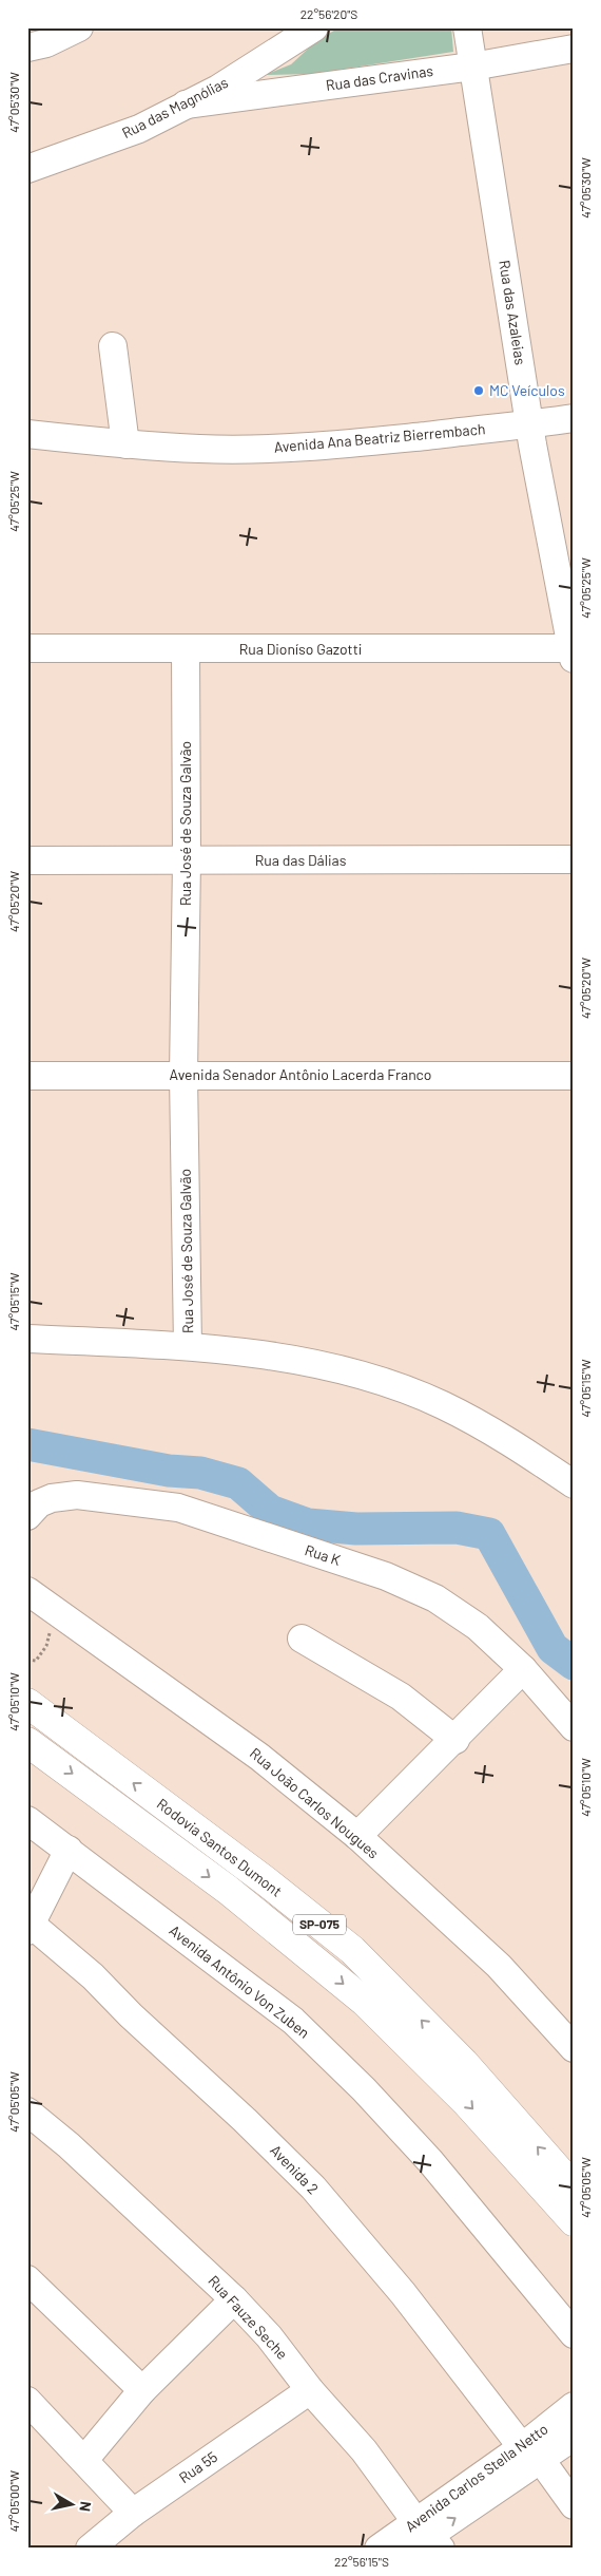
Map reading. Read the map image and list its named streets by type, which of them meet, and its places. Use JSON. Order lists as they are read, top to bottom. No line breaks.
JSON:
{"streets":{"highway":["Rodovia Santos Dumont","SP-075"],"street":["Rua das Cravinas","Rua das Magnólias","Rua das Azaleias","Avenida Ana Beatriz Bierrembach","Rua Dioníso Gazotti","Rua José de Souza Galvão","Rua das Dálias","Avenida Senador Antônio Lacerda Franco","Rua K","Rua João Carlos Nougues","Avenida Antônio Von Zuben","Avenida 2","Rua Fauze Seche","Rua 55","Avenida Carlos Stella Netto"]},"crossings":[["Rua das Cravinas","Rua das Magnólias"],["Rua das Cravinas","Rua das Azaleias"],["Rua das Azaleias","Avenida Ana Beatriz Bierrembach"],["Rua das Azaleias","Rua Dioníso Gazotti"],["Rua Dioníso Gazotti","Rua José de Souza Galvão"],["Rua José de Souza Galvão","Rua das Dálias"],["Rua José de Souza Galvão","Avenida Senador Antônio Lacerda Franco"],["Avenida 2","Avenida Carlos Stella Netto"],["Rua Fauze Seche","Rua 55"],["Rua Fauze Seche","Avenida Carlos Stella Netto"]],"places":["MC Veículos"],"north":"right","coordinates":["22°56'20\"S","47°05'30\"W","47°05'25\"W","47°05'20\"W","47°05'15\"W","47°05'10\"W","47°05'05\"W","47°05'00\"W","22°56'15\"S"]}
